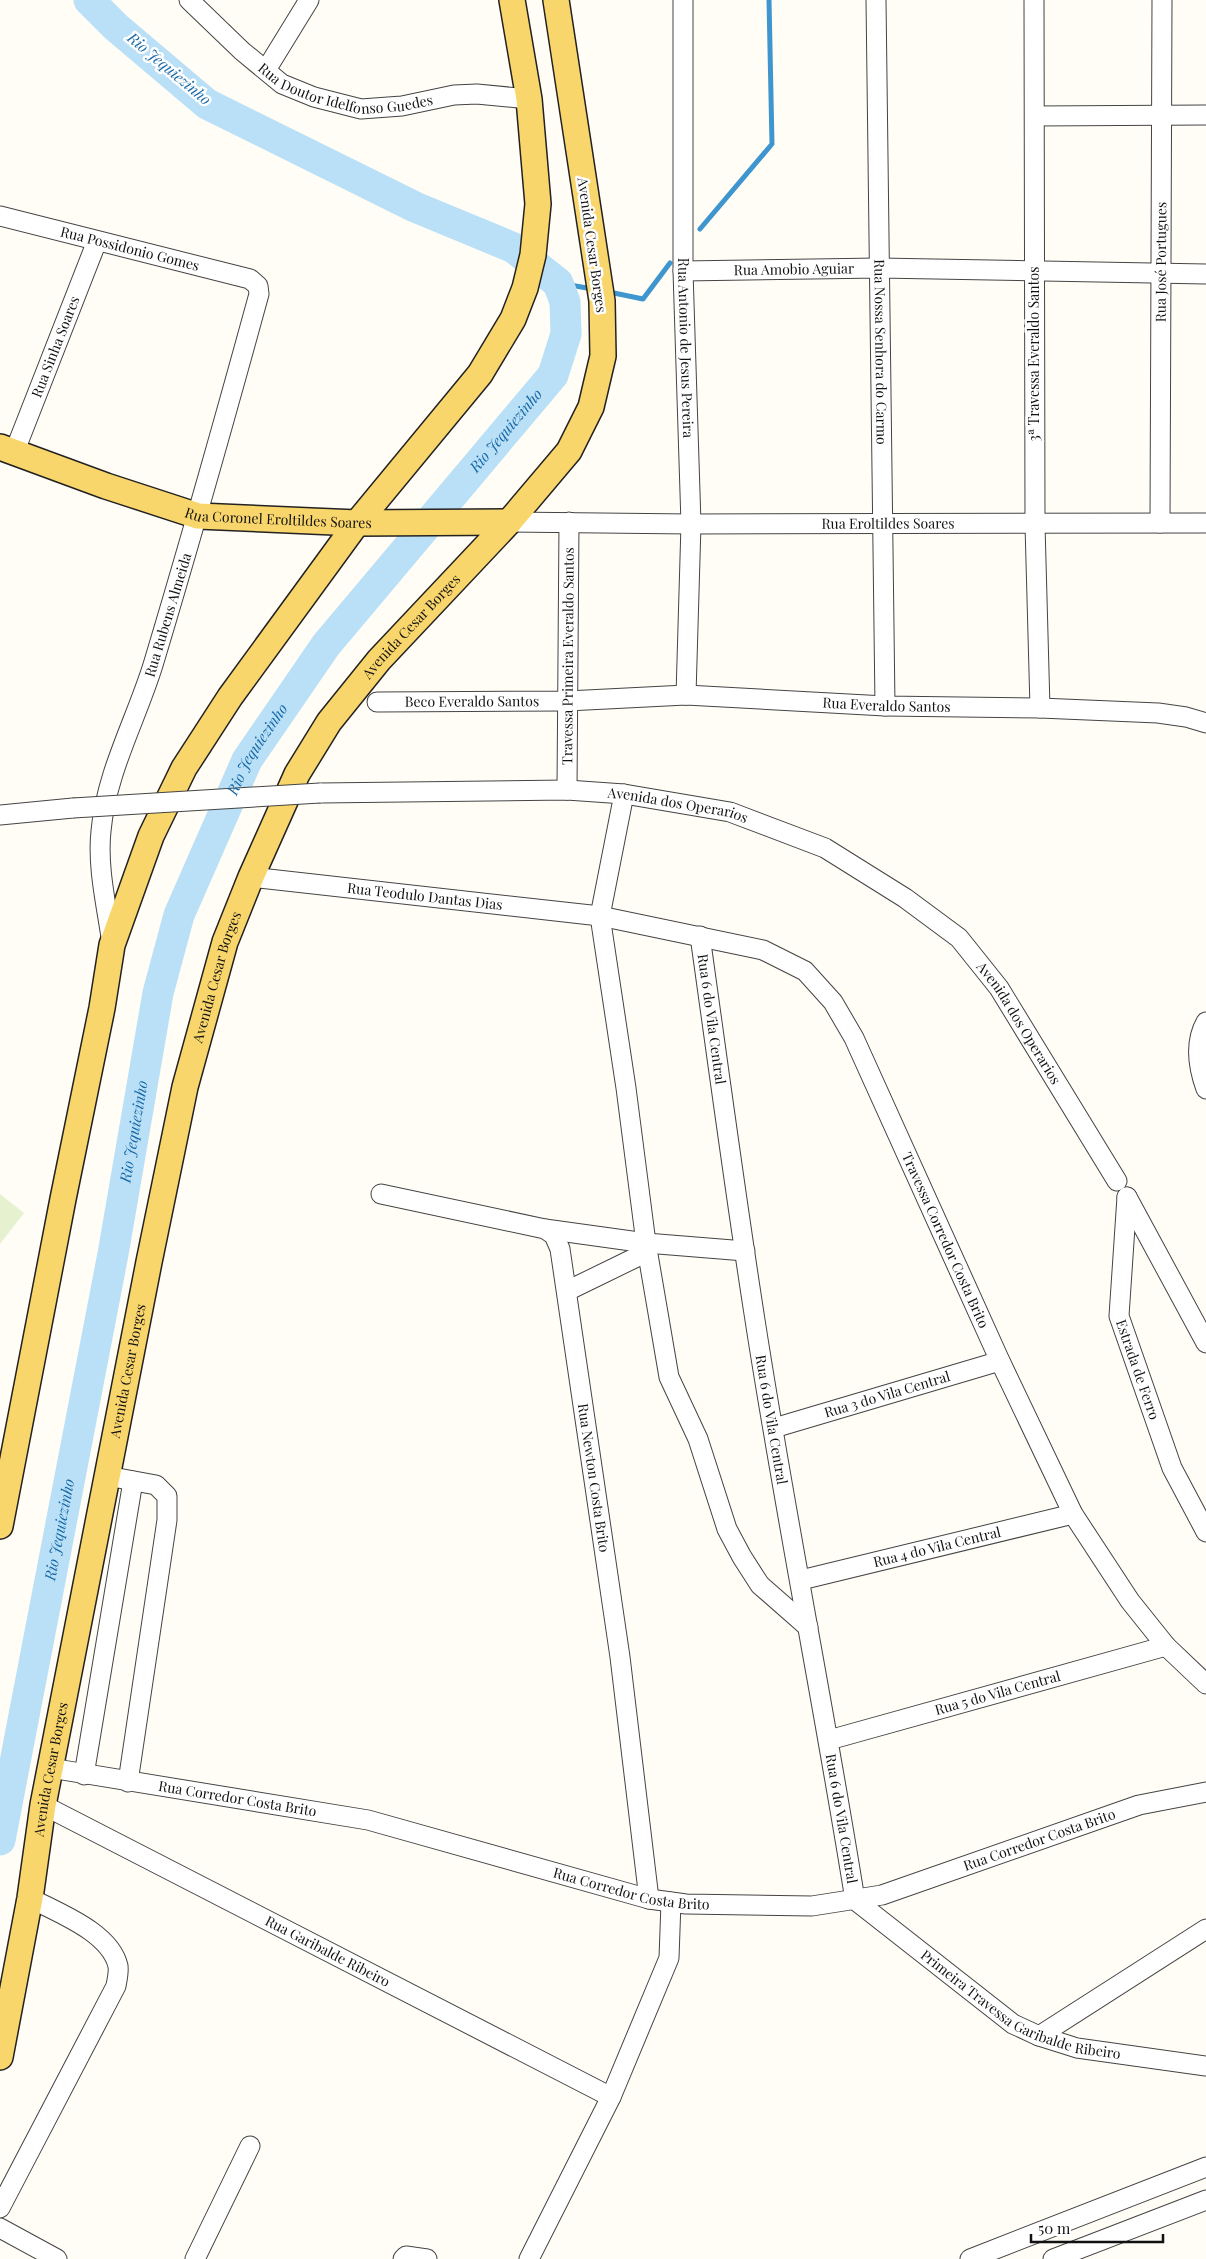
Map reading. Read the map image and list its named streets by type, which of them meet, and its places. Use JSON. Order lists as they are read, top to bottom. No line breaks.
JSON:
{"streets":{"main road":["Avenida Cesar Borges","Rua Coronel Eroltildes Soares"],"street":["Rua Doutor Idelfonso Guedes","Rua Possidonio Gomes","Rua José Portugues","Rua Amobio Aguiar","Rua Sinha Soares","Rua Antonio de Jesus Pereira","Rua Nossa Senhora do Carmo","3ª Travessa Everaldo Santos","Rua Eroltildes Soares","Rua Rubens Almeida","Travessa Primeira Everaldo Santos","Beco Everaldo Santos","Rua Everaldo Santos","Avenida dos Operarios","Rua Teodulo Dantas Dias","Rua 6 do Vila Central","Travessa Corredor Costa Brito","Estrada de Ferro","Rua 3 do Vila Central","Rua Newton Costa Brito","Rua 4 do Vila Central","Rua 5 do Vila Central","Rua Corredor Costa Brito","Rua Garibalde Ribeiro","Primeira Travessa Garibalde Ribeiro"]},"crossings":[["Avenida Cesar Borges","Rua Coronel Eroltildes Soares"],["Avenida Cesar Borges","Rua Teodulo Dantas Dias"],["Avenida Cesar Borges","Rua Corredor Costa Brito"],["Avenida Cesar Borges","Rua Garibalde Ribeiro"],["Rua Possidonio Gomes","Rua Sinha Soares"],["Rua Possidonio Gomes","Rua Rubens Almeida"],["Rua José Portugues","Rua Amobio Aguiar"],["Rua José Portugues","Rua Eroltildes Soares"],["Rua Amobio Aguiar","Rua Antonio de Jesus Pereira"],["Rua Amobio Aguiar","Rua Nossa Senhora do Carmo"],["Rua Amobio Aguiar","3ª Travessa Everaldo Santos"],["Rua Sinha Soares","Rua Coronel Eroltildes Soares"],["Rua Antonio de Jesus Pereira","Rua Eroltildes Soares"],["Rua Antonio de Jesus Pereira","Rua Everaldo Santos"],["Rua Nossa Senhora do Carmo","Rua Eroltildes Soares"],["Rua Nossa Senhora do Carmo","Rua Everaldo Santos"],["3ª Travessa Everaldo Santos","Rua Eroltildes Soares"],["3ª Travessa Everaldo Santos","Rua Everaldo Santos"],["Rua Coronel Eroltildes Soares","Rua Eroltildes Soares"],["Rua Coronel Eroltildes Soares","Rua Rubens Almeida"],["Rua Coronel Eroltildes Soares","Travessa Primeira Everaldo Santos"],["Rua Eroltildes Soares","Travessa Primeira Everaldo Santos"],["Travessa Primeira Everaldo Santos","Beco Everaldo Santos"],["Travessa Primeira Everaldo Santos","Rua Everaldo Santos"],["Travessa Primeira Everaldo Santos","Avenida dos Operarios"],["Beco Everaldo Santos","Rua Everaldo Santos"],["Rua Teodulo Dantas Dias","Travessa Corredor Costa Brito"],["Rua 6 do Vila Central","Travessa Corredor Costa Brito"],["Rua 6 do Vila Central","Rua 3 do Vila Central"],["Rua 6 do Vila Central","Rua 4 do Vila Central"],["Rua 6 do Vila Central","Rua 5 do Vila Central"],["Rua 6 do Vila Central","Rua Corredor Costa Brito"],["Rua 6 do Vila Central","Primeira Travessa Garibalde Ribeiro"],["Travessa Corredor Costa Brito","Rua 3 do Vila Central"],["Travessa Corredor Costa Brito","Rua 4 do Vila Central"],["Travessa Corredor Costa Brito","Rua 5 do Vila Central"],["Rua Newton Costa Brito","Rua Corredor Costa Brito"],["Rua Corredor Costa Brito","Primeira Travessa Garibalde Ribeiro"]],"water":["Rio Jequiezinho"],"scale_bar":"50 m"}
